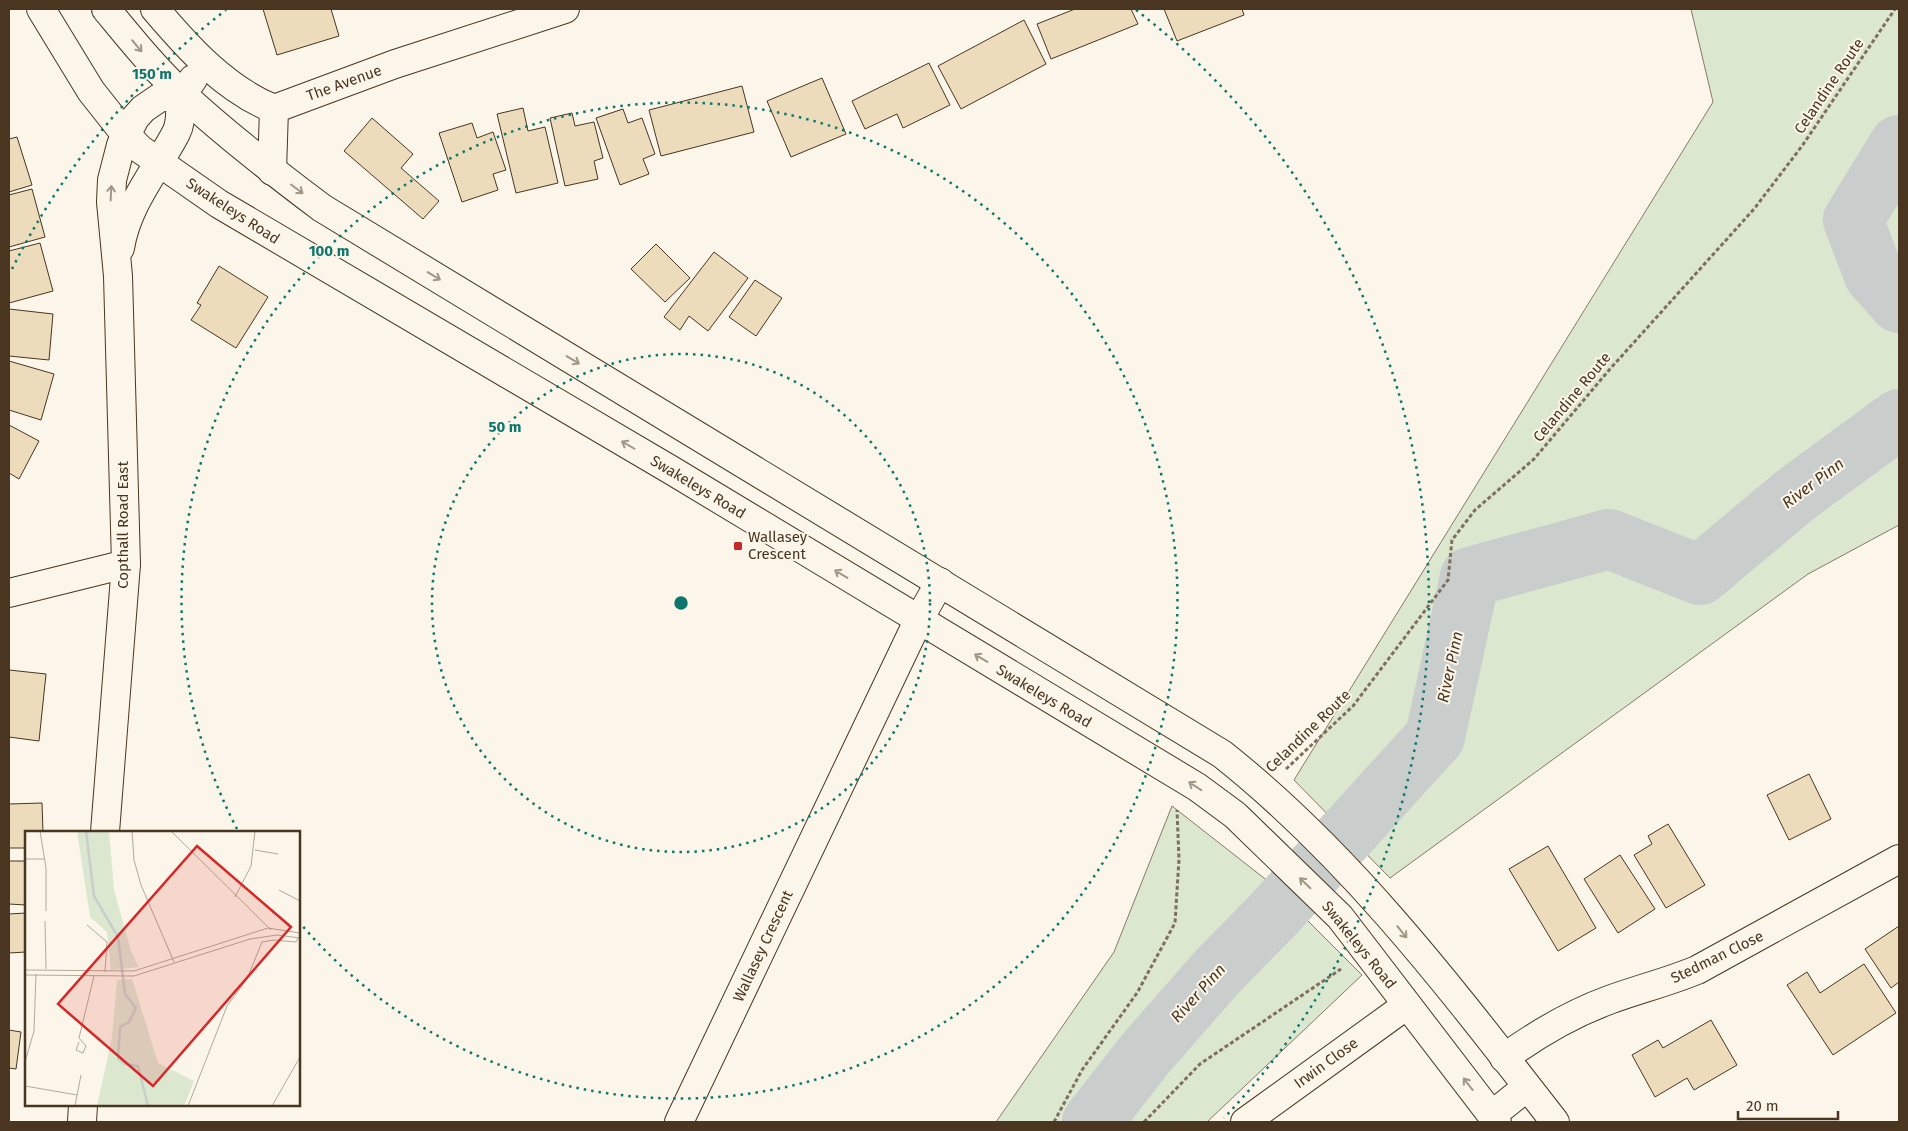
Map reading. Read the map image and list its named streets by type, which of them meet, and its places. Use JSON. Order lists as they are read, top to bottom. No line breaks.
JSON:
{"streets":{"main road":["The Avenue","Swakeleys Road","Copthall Road East","Wallasey Crescent","Stedman Close","Irwin Close"],"path":["Celandine Route"]},"crossings":[["Swakeleys Road","Copthall Road East"],["Swakeleys Road","Wallasey Crescent"],["Swakeleys Road","Irwin Close"]],"water":["River Pinn"],"places":{"transit":["Wallasey Crescent"]},"scale_bar":"20 m","rings":["150 m","100 m","50 m"]}
